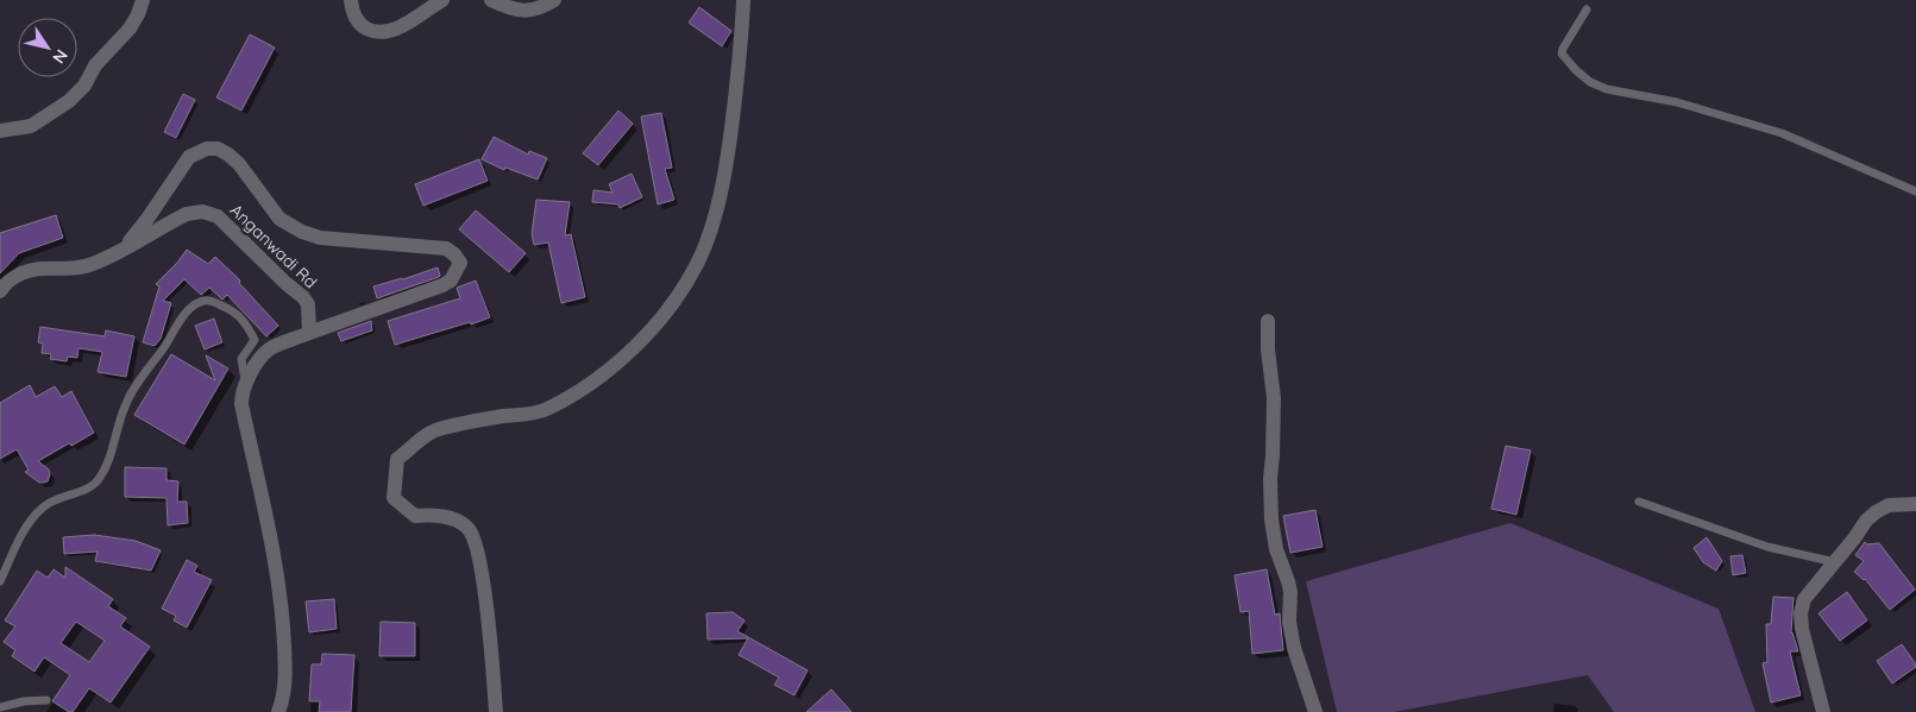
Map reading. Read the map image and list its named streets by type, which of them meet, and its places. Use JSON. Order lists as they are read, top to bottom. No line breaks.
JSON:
{"streets":{"street":["Anganwadi Rd"]},"north":"bottom right"}
